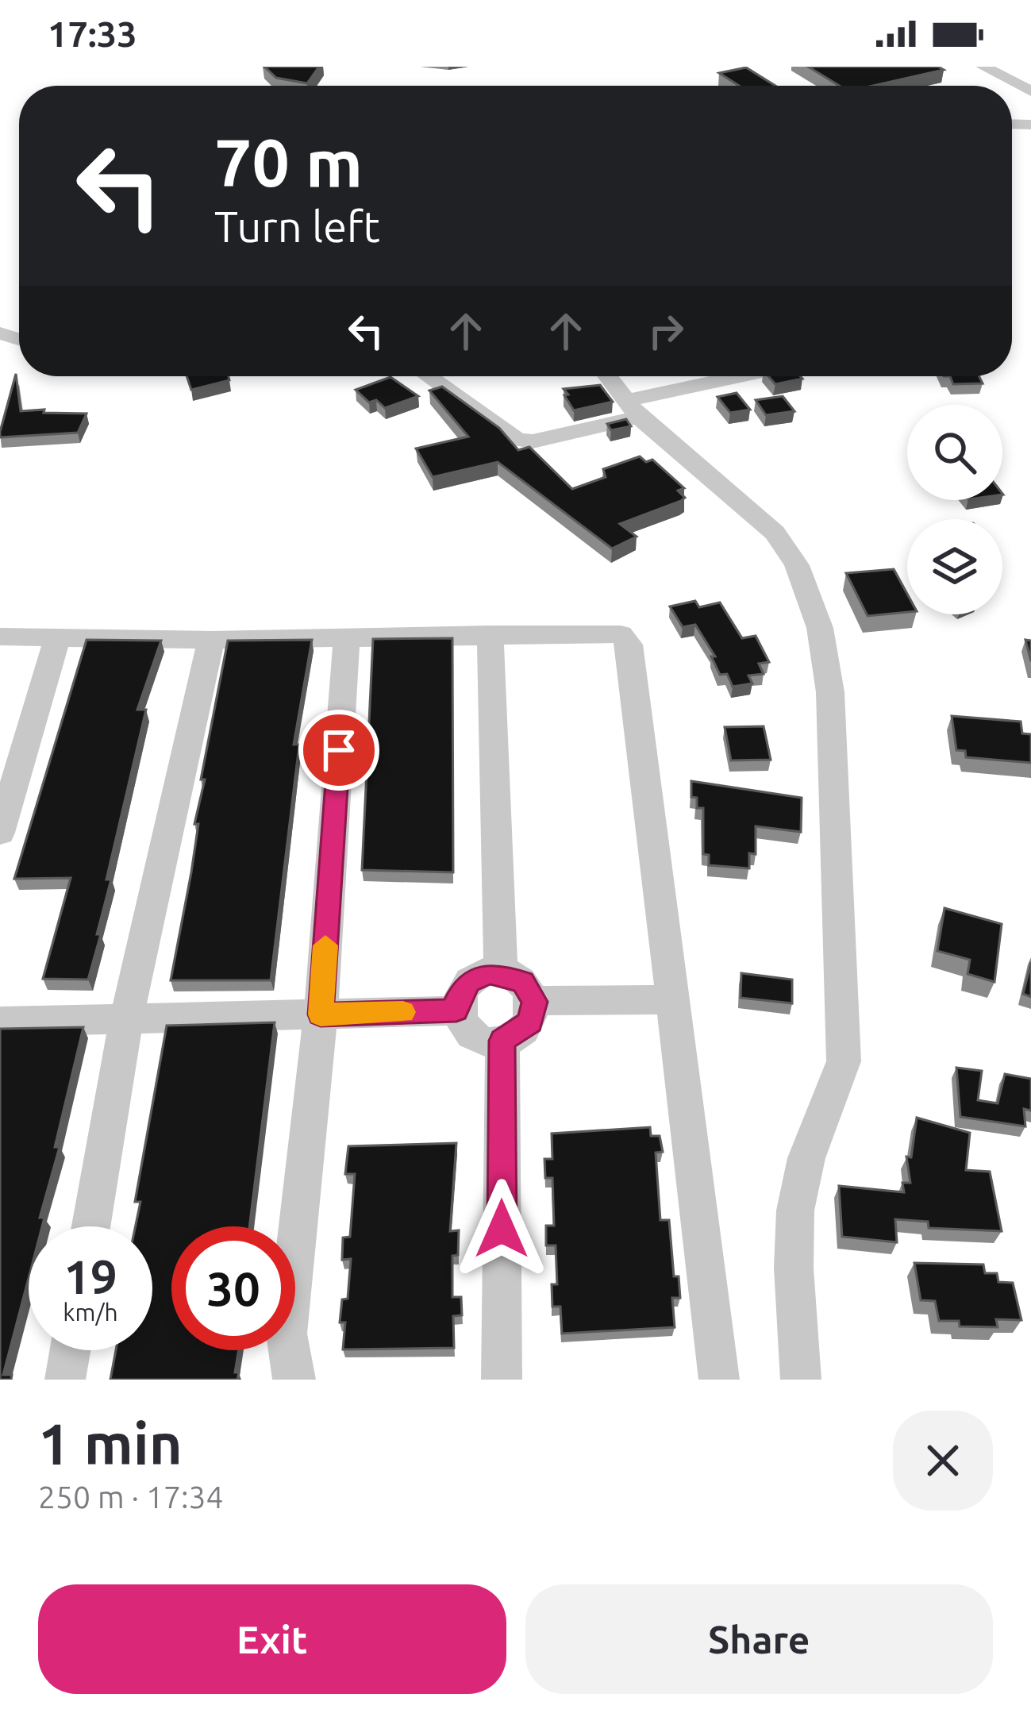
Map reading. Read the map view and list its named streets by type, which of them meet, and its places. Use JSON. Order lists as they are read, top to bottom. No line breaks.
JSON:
{"page":{"status":"17:33","turn":["70 m","Turn left"],"speed":"19 km/h","limit":"30","heading":["1 min","250 m · 17:34"],"buttons":["Exit","Share"]}}
